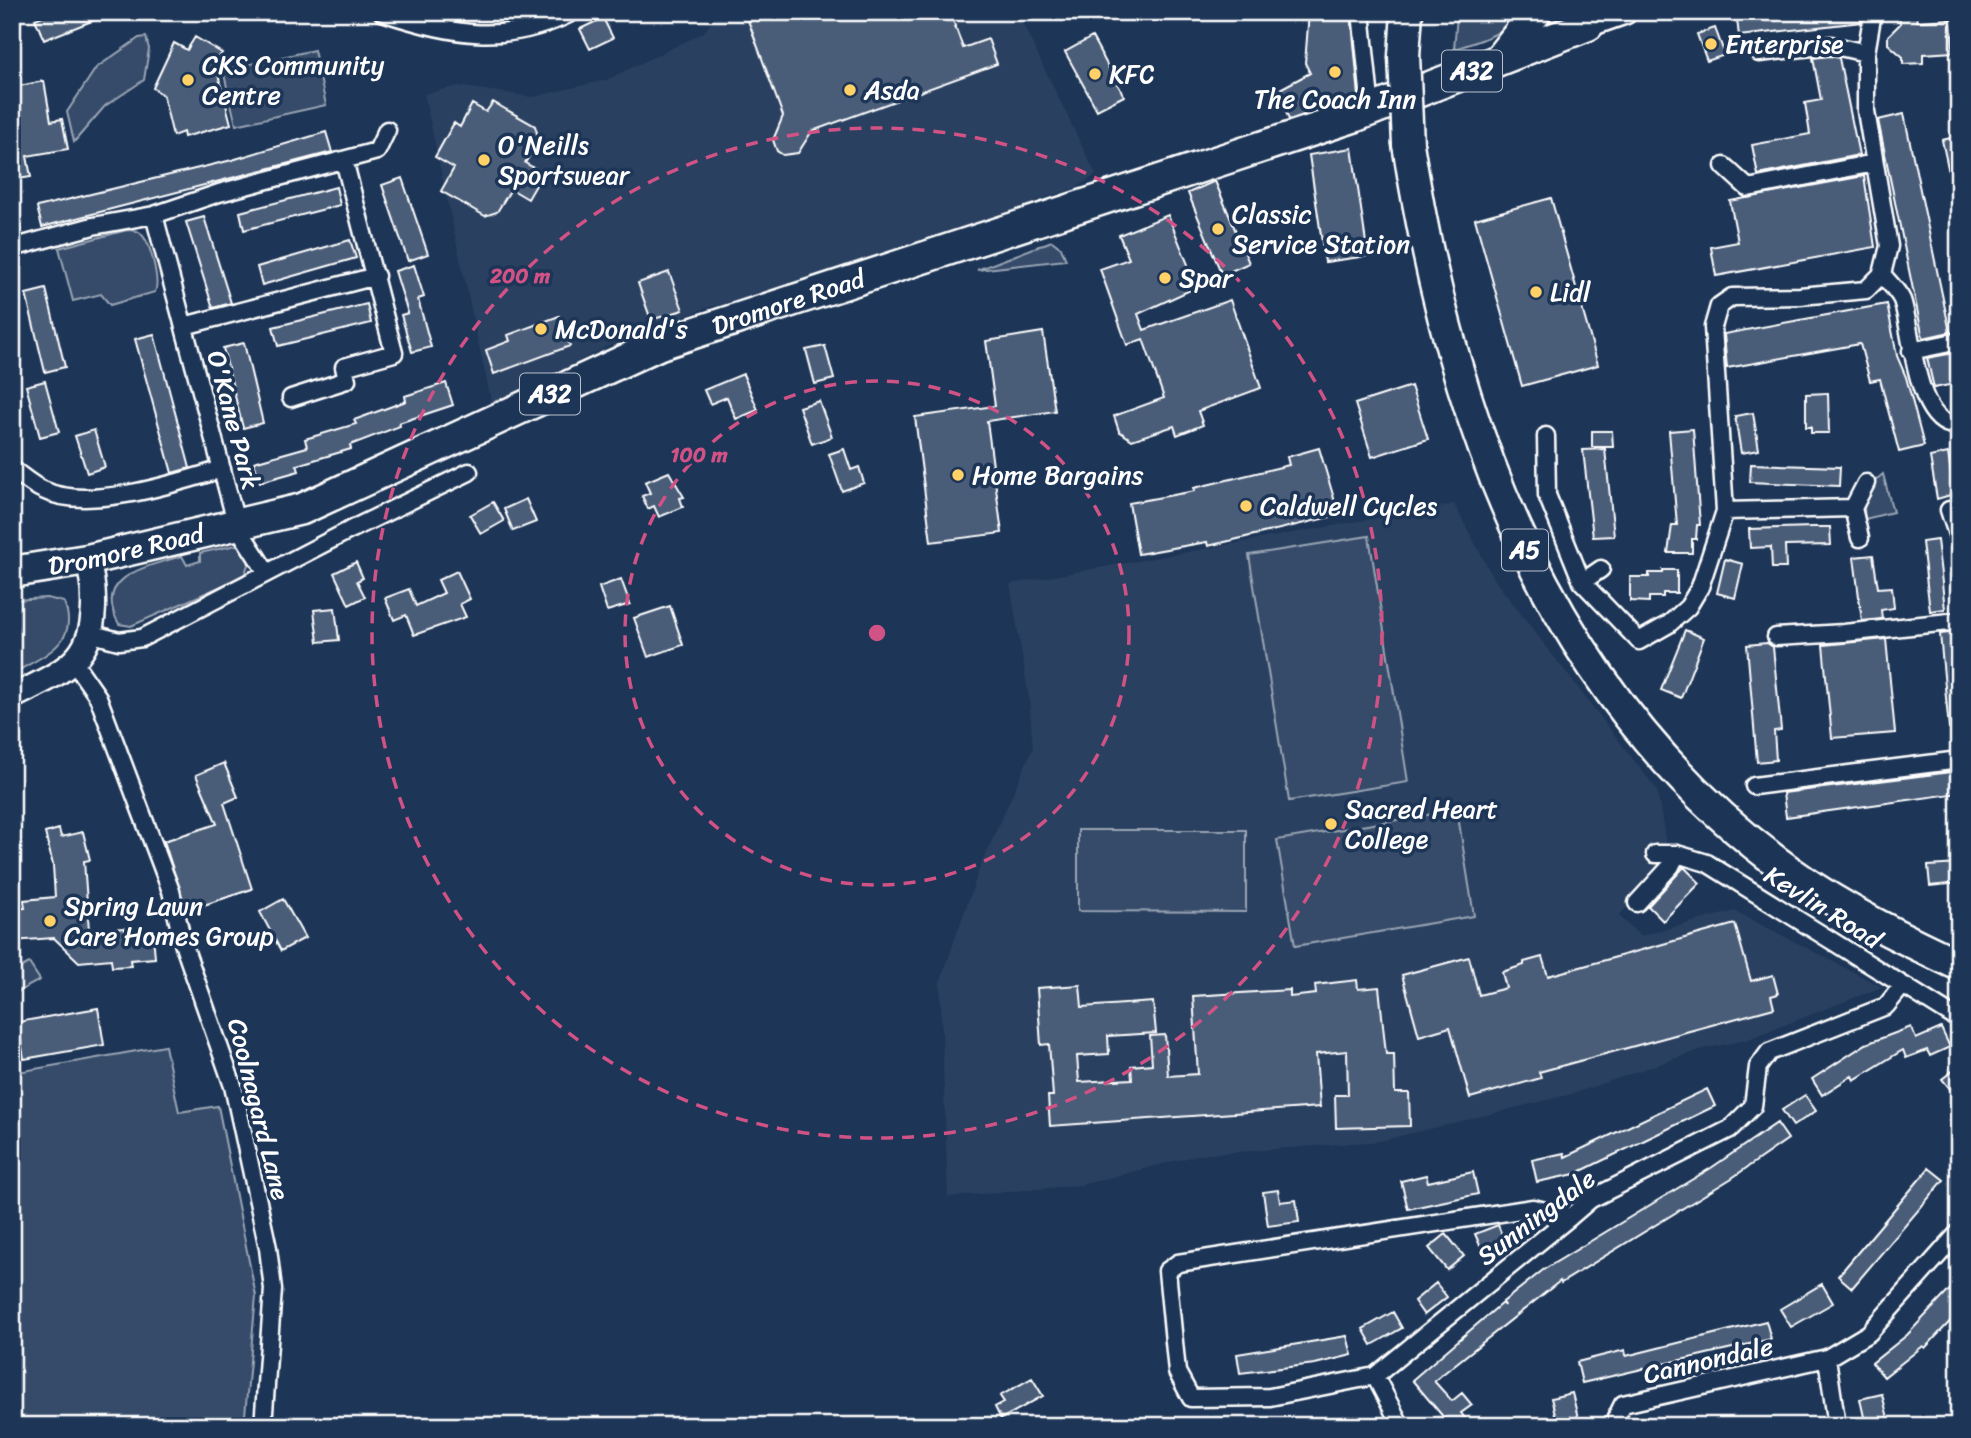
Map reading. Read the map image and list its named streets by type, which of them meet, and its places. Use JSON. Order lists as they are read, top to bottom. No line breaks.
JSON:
{"streets":{"highway":["A32","Dromore Road","A5"],"street":["O'Kane Park","Kevlin Road","Coolnagard Lane","Sunningdale","Cannondale"]},"crossings":[["A32","Dromore Road"],["Dromore Road","O'Kane Park"],["Kevlin Road","Sunningdale"]],"places":["Enterprise","The Coach Inn","KFC","CKS Community Centre","Asda","O'Neills Sportswear","Classic Service Station","Spar","Lidl","McDonald's","Home Bargains","Caldwell Cycles","Sacred Heart College","Spring Lawn Care Homes Group"],"rings":["200 m","100 m"]}
